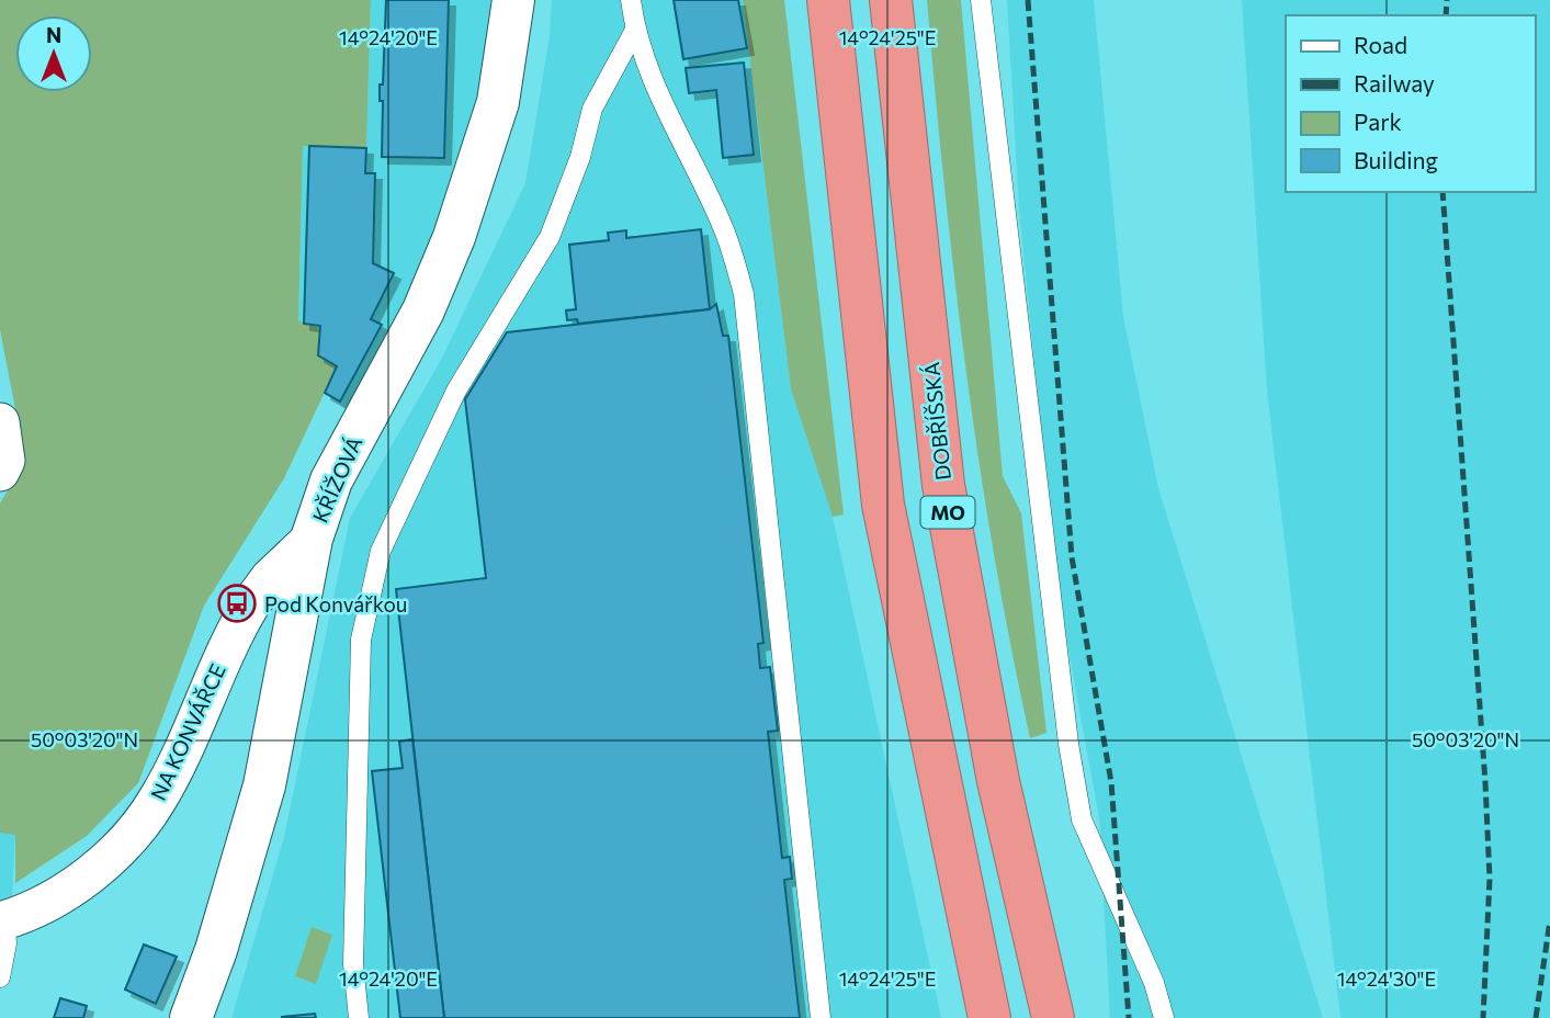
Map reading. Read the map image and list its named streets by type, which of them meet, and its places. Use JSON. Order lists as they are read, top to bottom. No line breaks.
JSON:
{"streets":{"highway":["DOBŘÍŠSKÁ","MO"],"street":["KŘÍŽOVÁ","NA KONVÁŘCE"]},"crossings":[["KŘÍŽOVÁ","NA KONVÁŘCE"]],"places":{"bus stop":["Pod Konvářkou"]},"legend":["Road","Railway","Park","Building"],"north":"top","coordinates":["14°24'20\"E","14°24'25\"E","50°03'20\"N","14°24'30\"E"]}
